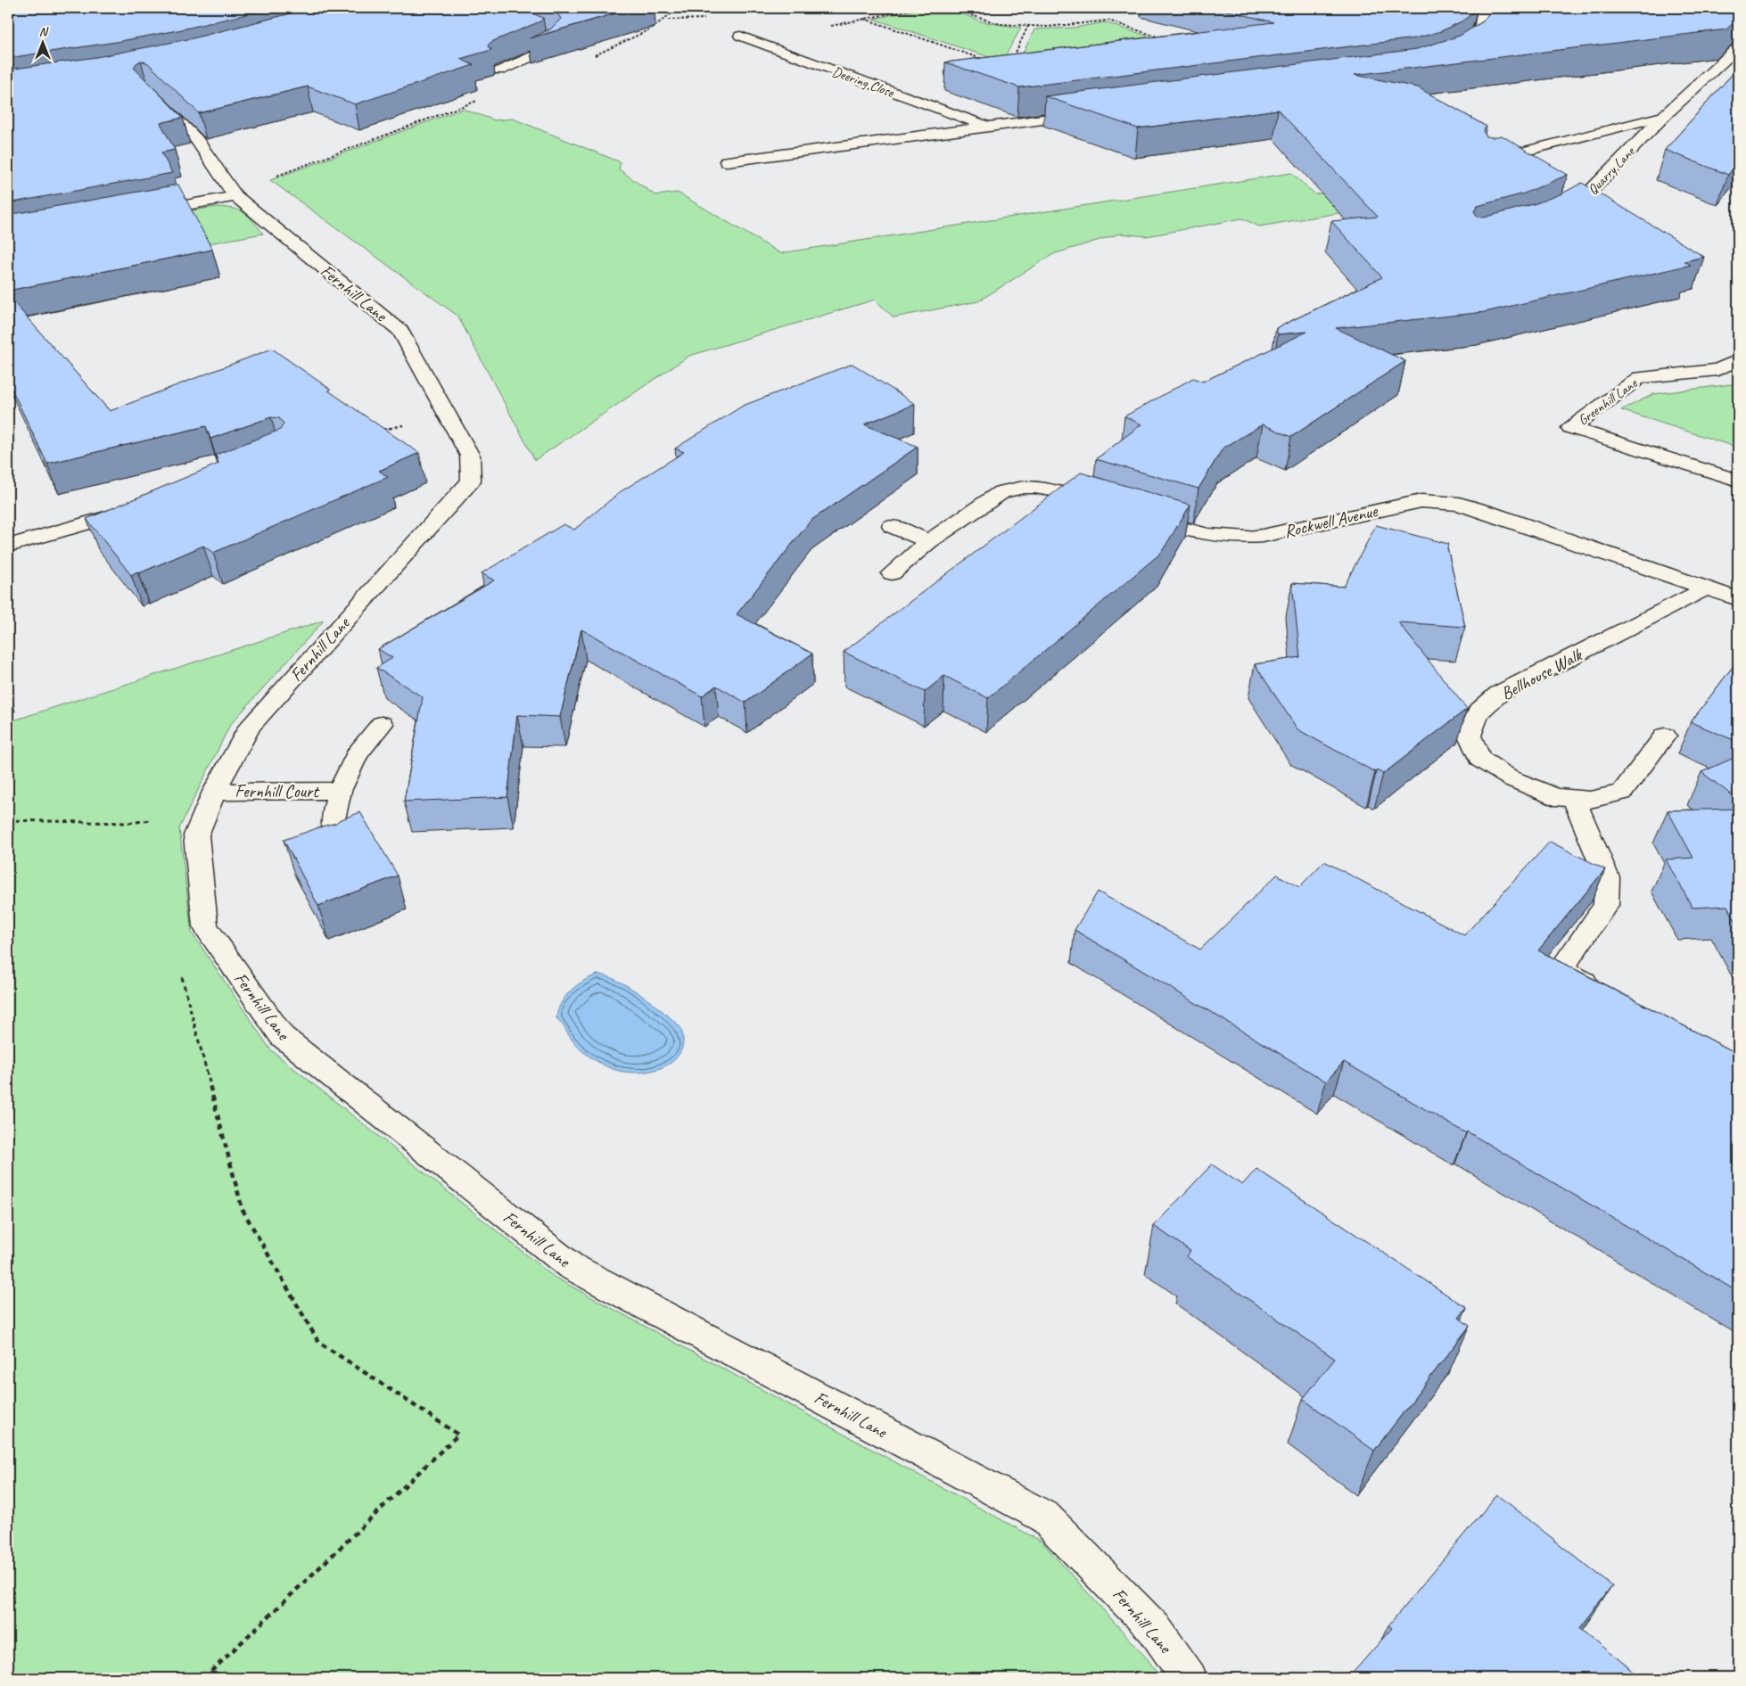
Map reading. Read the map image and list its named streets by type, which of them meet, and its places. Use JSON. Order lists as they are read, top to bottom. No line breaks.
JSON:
{"streets":{"street":["Deering Close","Quarry Lane","Fernhill Lane","Greenhill Lane","Rockwell Avenue","Bellhouse Walk","Fernhill Court"]},"crossings":[["Fernhill Lane","Fernhill Court"],["Rockwell Avenue","Bellhouse Walk"]],"north":"top"}
